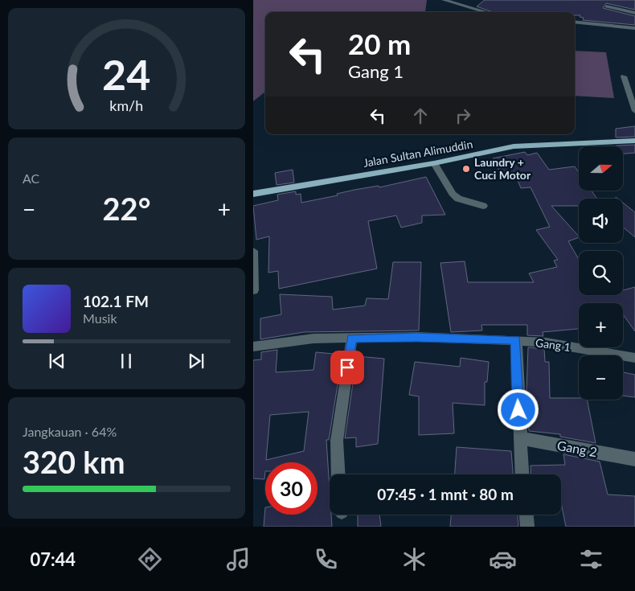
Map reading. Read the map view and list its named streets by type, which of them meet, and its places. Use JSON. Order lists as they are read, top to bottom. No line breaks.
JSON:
{"streets":{"main road":["Jalan Sultan Alimuddin"],"street":["Gang 1","Gang 2"]},"places":["Laundry + Cuci Motor"],"north":"right","page":{"turn":["20 m","Gang 1"],"tile":["AC",["Jangkauan · 64%","320 km"]],"map_buttons":["+","−"],"heat":["−","22°","+"],"song":["102.1 FM","Musik"],"limit":"30","trip":"07:45 · 1 mnt · 80 m","tabs":"07:44","gauge":["24","km/h"]}}
